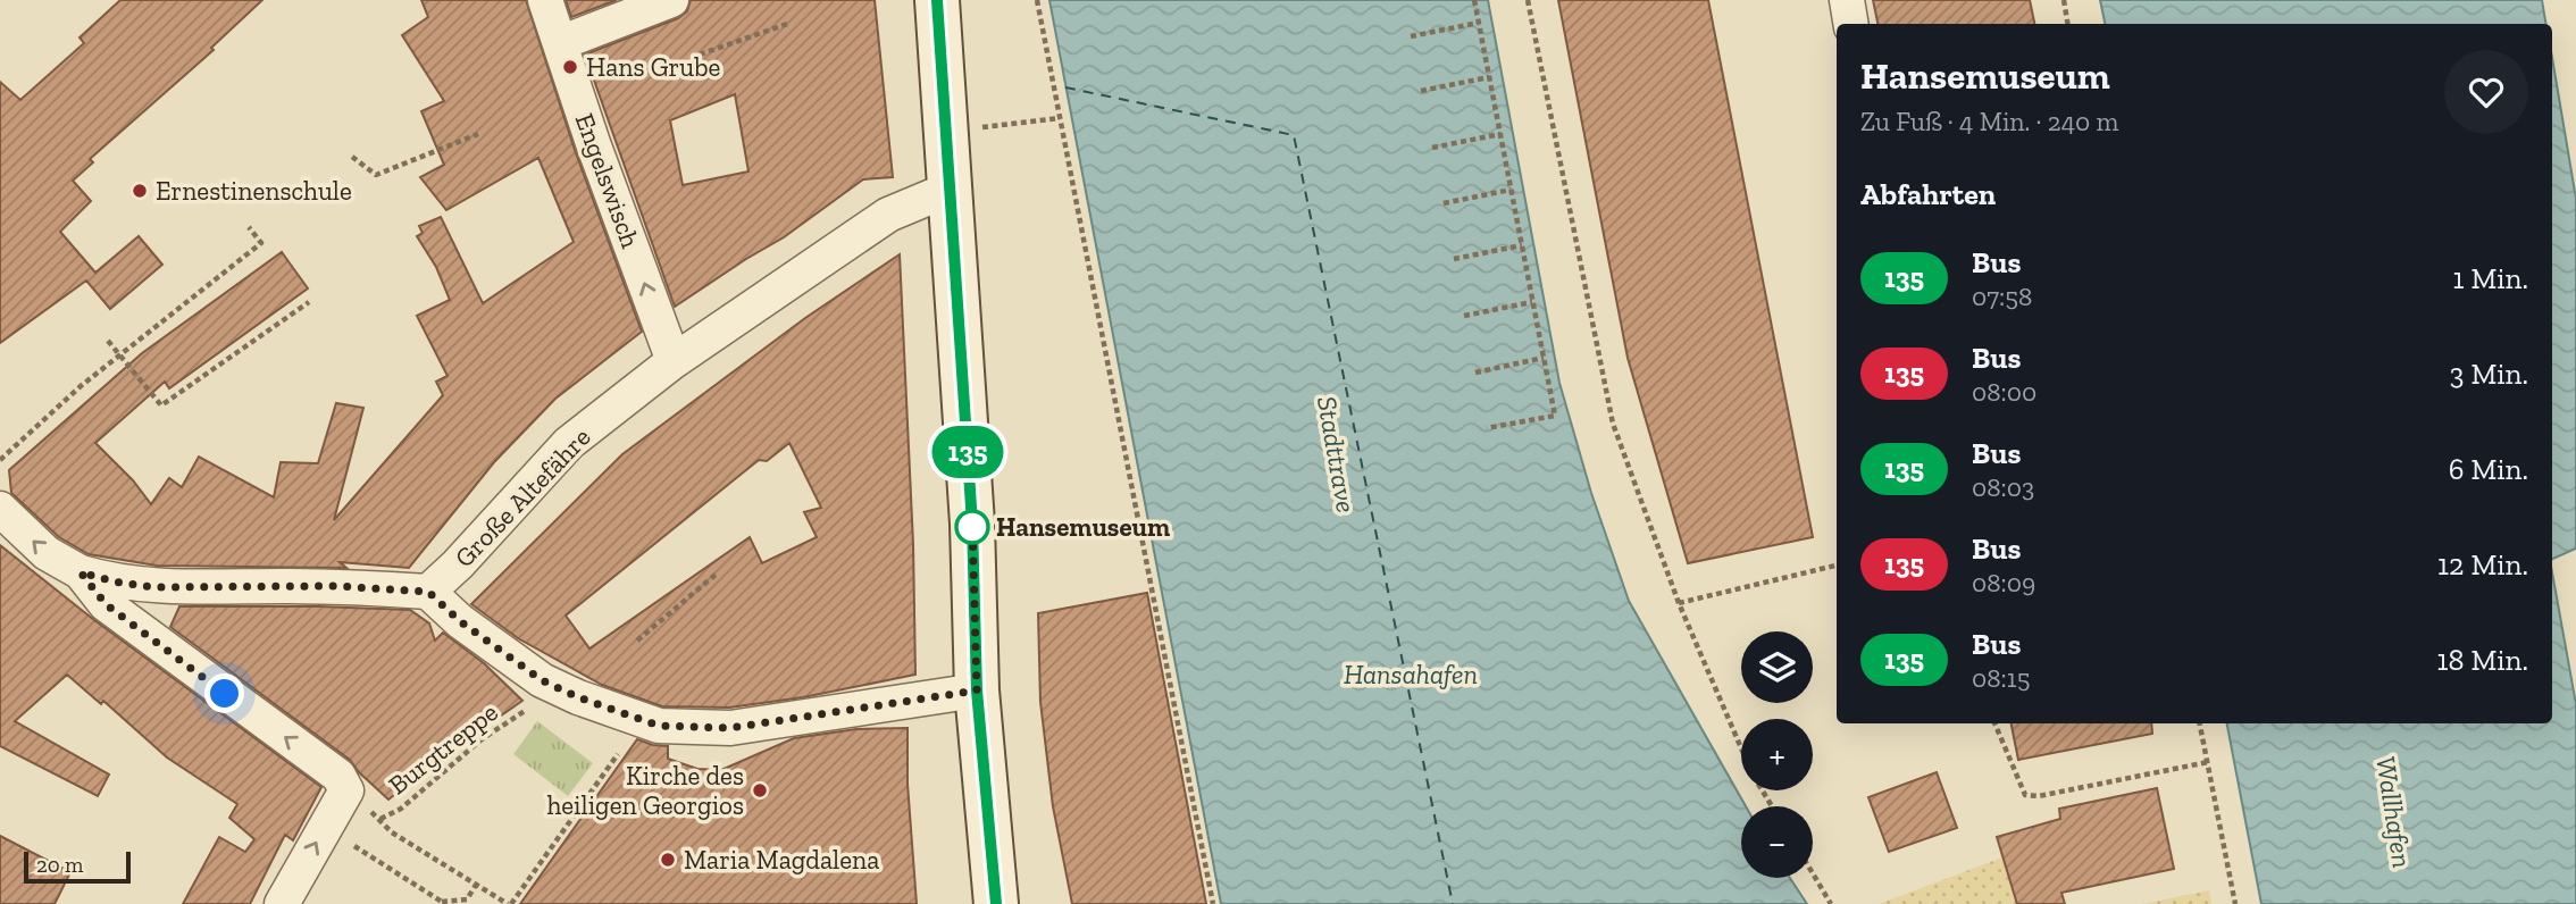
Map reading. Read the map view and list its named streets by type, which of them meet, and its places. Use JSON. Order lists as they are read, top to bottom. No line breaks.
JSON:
{"streets":{"street":["Engelswisch","Große Altefähre"],"path":["Burgtreppe"]},"crossings":[["Engelswisch","Große Altefähre"]],"one_way":["Engelswisch"],"water":["Stadttrave","Hansahafen","Wallhafen"],"places":["Hans Grube","Ernestinenschule","Hansemuseum","Kirche des heiligen Georgios","Maria Magdalena"],"lines":["bus line 135"],"scale_bar":"20 m","page":{"on_map":"135","heading":[["Hansemuseum","Zu Fuß · 4 Min. · 240 m"],"Abfahrten"],"list":[{"mark":"135","name":"Bus","note":"07:58","value":"1 Min."},{"mark":"135","name":"Bus","note":"08:00","value":"3 Min."},{"mark":"135","name":"Bus","note":"08:03","value":"6 Min."},{"mark":"135","name":"Bus","note":"08:09","value":"12 Min."},{"mark":"135","name":"Bus","note":"08:15","value":"18 Min."}],"map_buttons":["+","−"],"scale":"20 m"}}
